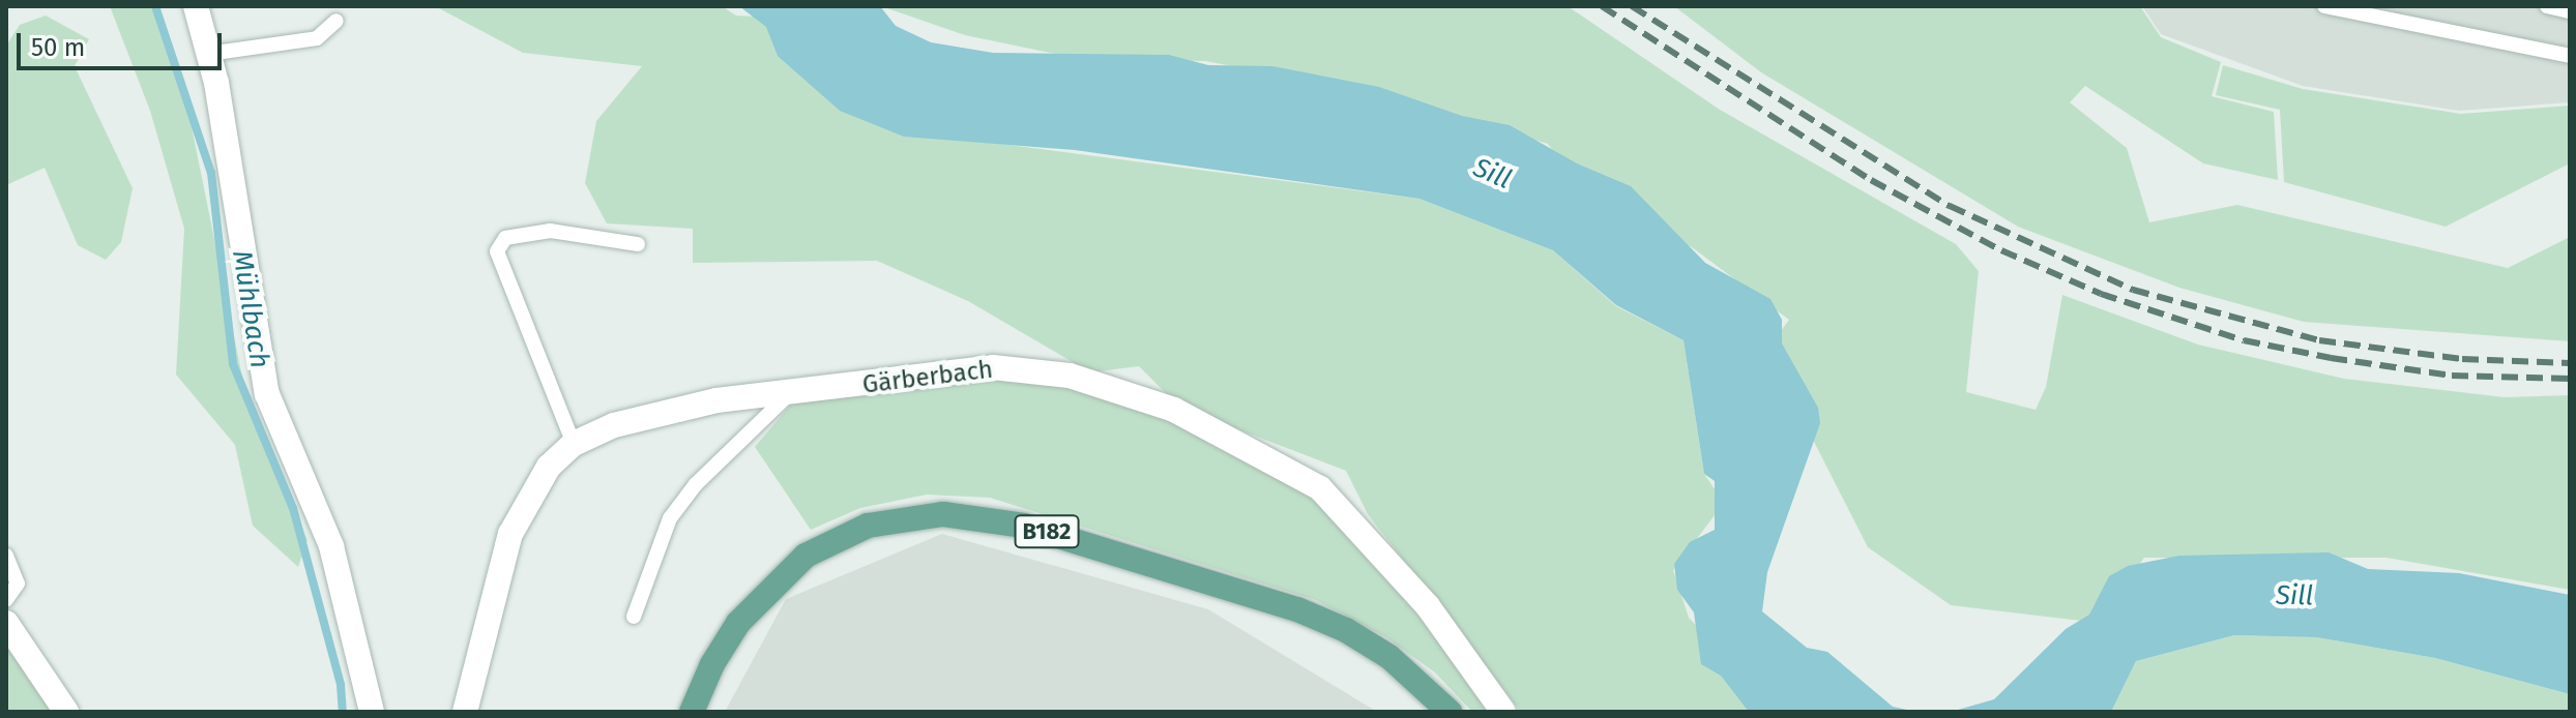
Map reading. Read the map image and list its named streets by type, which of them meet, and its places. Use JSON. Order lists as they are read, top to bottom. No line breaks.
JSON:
{"streets":{"main road":["B182"],"street":["Gärberbach"]},"water":["Sill","Mühlbach"],"scale_bar":"50 m"}
